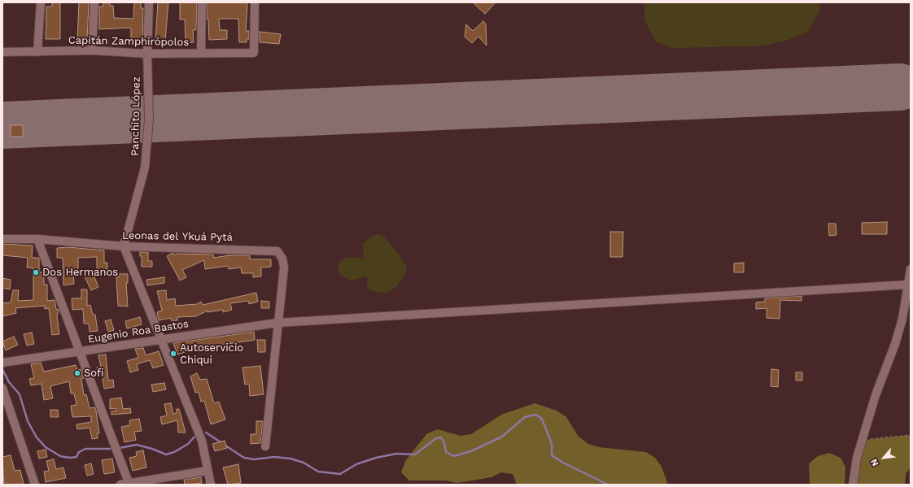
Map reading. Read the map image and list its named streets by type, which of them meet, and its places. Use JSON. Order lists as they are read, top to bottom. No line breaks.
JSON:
{"streets":{"street":["Capitán Zamphirópolos","Panchito López","Leonas del Ykuá Pytá","Eugenio Roa Bastos"]},"crossings":[["Capitán Zamphirópolos","Panchito López"],["Panchito López","Leonas del Ykuá Pytá"],["Leonas del Ykuá Pytá","Eugenio Roa Bastos"]],"places":["Dos Hermanos","Autoservicio Chiqui","Sofi"],"north":"bottom left"}
